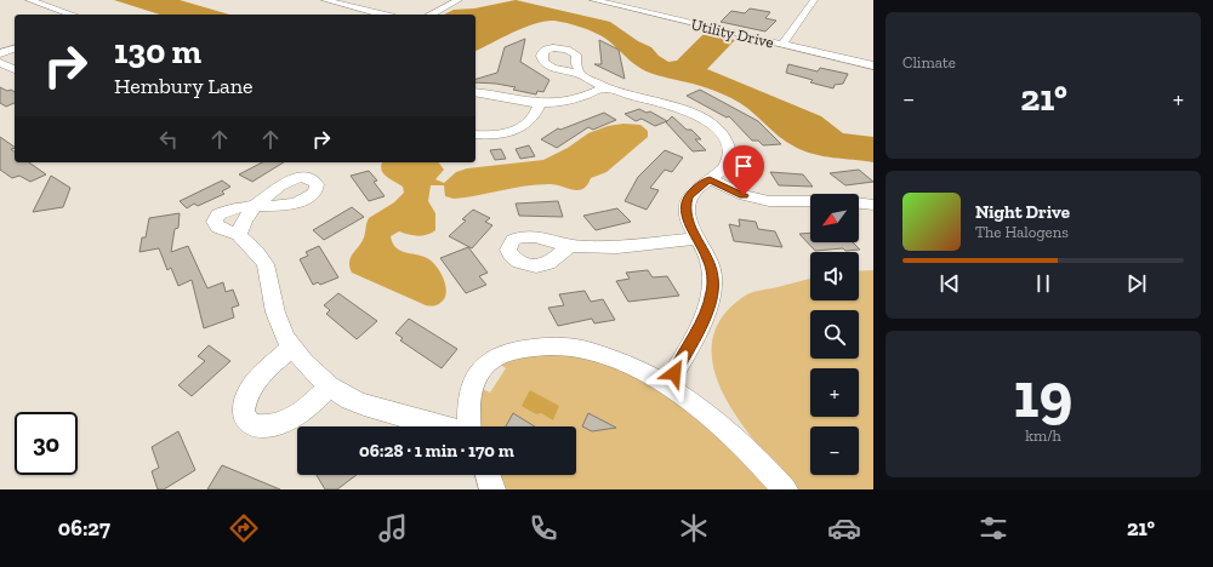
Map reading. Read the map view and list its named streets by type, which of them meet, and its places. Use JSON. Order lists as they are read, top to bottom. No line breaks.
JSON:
{"streets":{"street":["Utility Drive"]},"north":"bottom left","page":{"tile":["Climate",["19","km/h"]],"turn":["130 m","Hembury Lane"],"heat":["−","21°","+"],"song":["Night Drive","The Halogens"],"map_buttons":["+","−"],"limit":"30","trip":"06:28 · 1 min · 170 m","tabs":["06:27","21°"]}}
